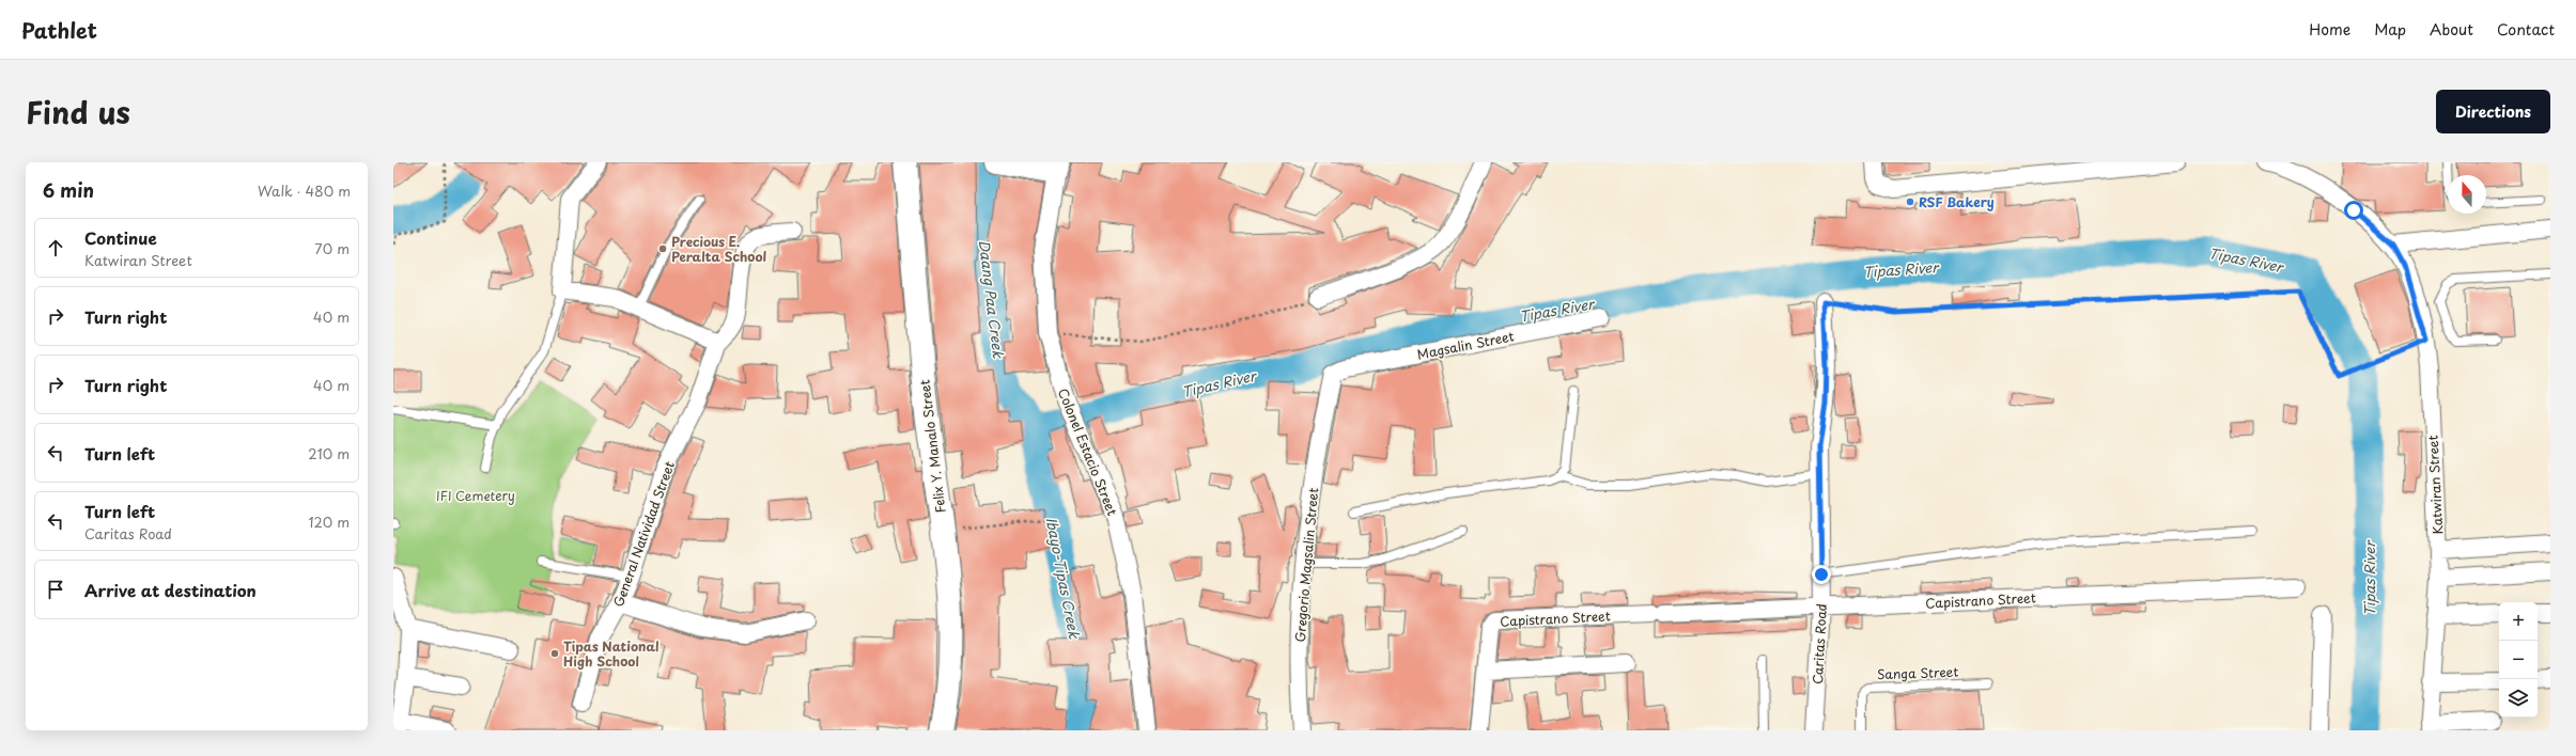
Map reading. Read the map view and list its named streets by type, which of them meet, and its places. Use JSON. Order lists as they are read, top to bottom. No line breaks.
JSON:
{"streets":{"main road":["Felix Y. Manalo Street"],"street":["Magsalin Street","Colonel Estacio Street","Katwiran Street","General Natividad Street","Gregorio Magsalin Street","Capistrano Street","Caritas Road"],"lane":["Sanga Street"]},"crossings":[["Magsalin Street","Gregorio Magsalin Street"],["Capistrano Street","Caritas Road"]],"water":["Tipas River","Daang Paa Creek","Ibayo-Tipas Creek"],"parks":["IFI Cemetery"],"places":["RSF Bakery","Precious E. Peralta School","Tipas National High School"],"north":"top","page":{"header":"Pathlet","nav":["Home","Map","About","Contact"],"title":"Find us","buttons":"Directions","heading":["6 min","Walk · 480 m"],"list":[["Continue","Katwiran Street","70 m"],["Turn right","40 m"],["Turn right","40 m"],["Turn left","210 m"],["Turn left","Caritas Road","120 m"],"Arrive at destination"],"map_buttons":["+","−"]}}
